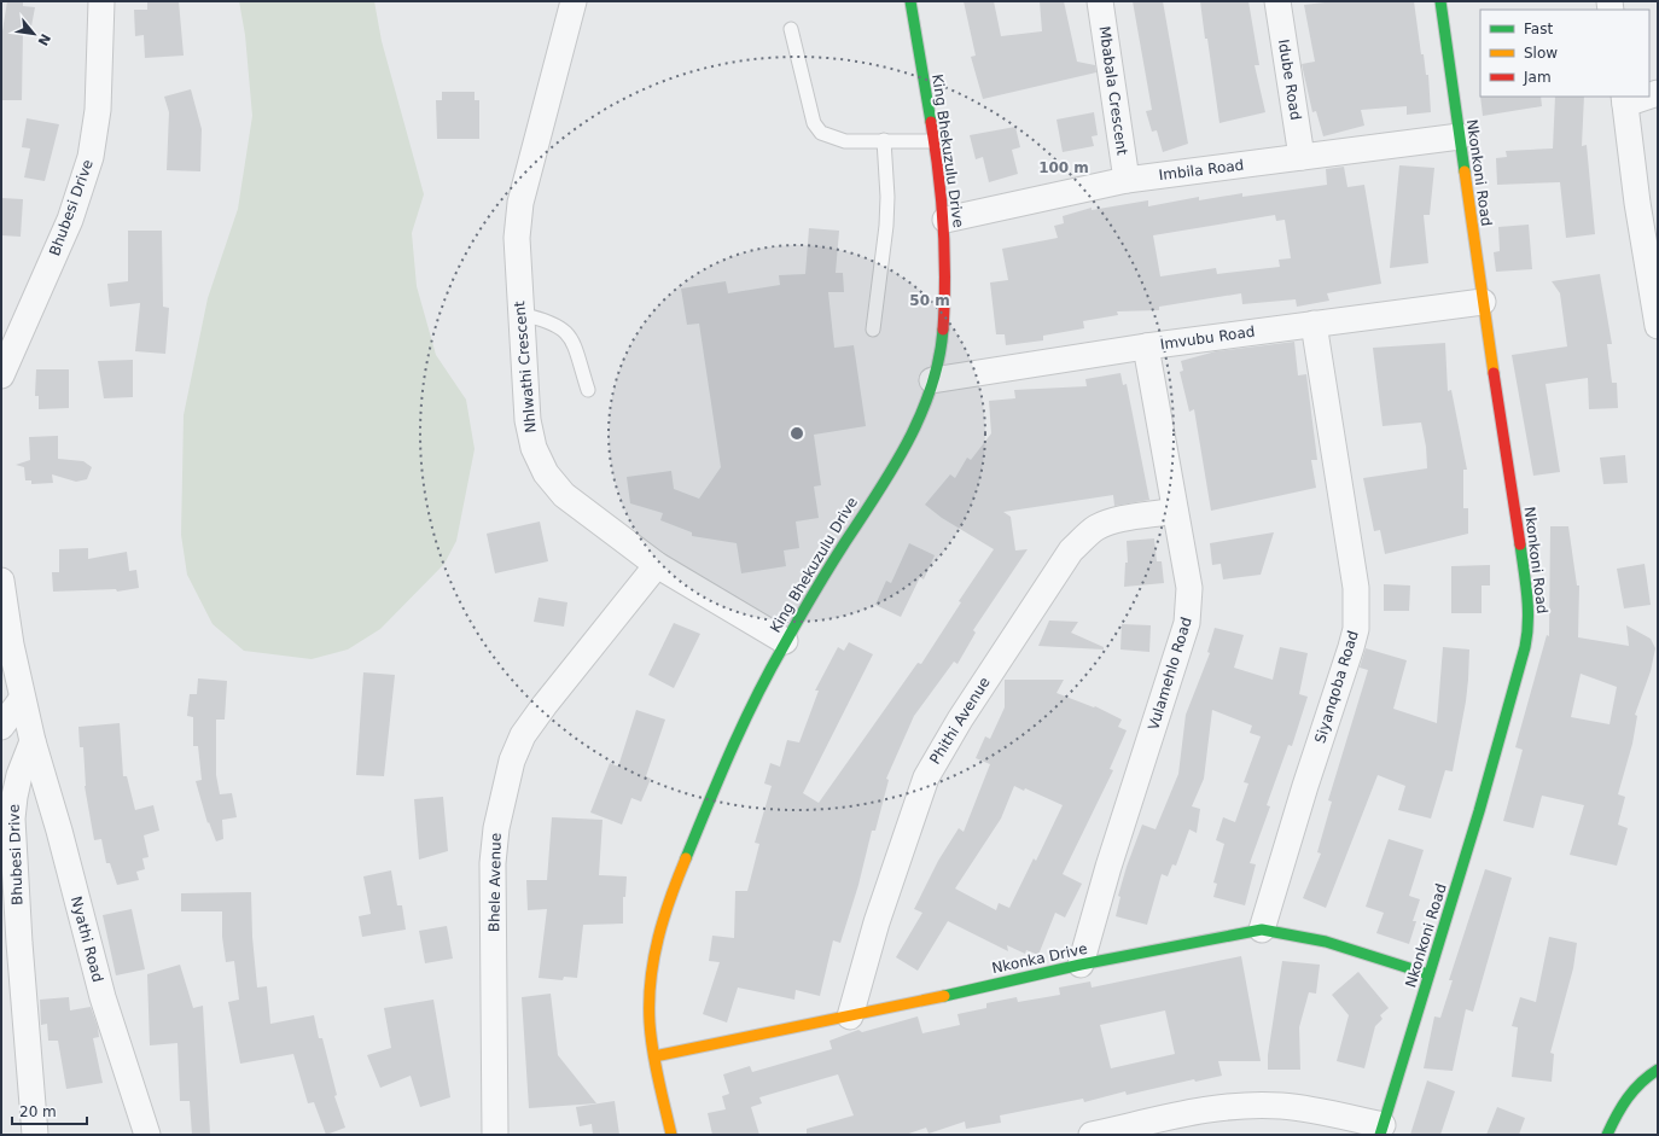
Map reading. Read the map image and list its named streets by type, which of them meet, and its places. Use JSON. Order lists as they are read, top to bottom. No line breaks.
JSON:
{"streets":{"street":["Idube Road","Mbabala Crescent","King Bhekuzulu Drive","Imbila Road","Nkonkoni Road","Bhubesi Drive","Imvubu Road","Nhlwathi Crescent","Vulamehlo Road","Siyanqoba Road","Phithi Avenue","Bhele Avenue","Nyathi Road","Nkonka Drive"]},"crossings":[["Idube Road","Imbila Road"],["Mbabala Crescent","Imbila Road"],["King Bhekuzulu Drive","Imbila Road"],["King Bhekuzulu Drive","Imvubu Road"],["King Bhekuzulu Drive","Nhlwathi Crescent"],["King Bhekuzulu Drive","Nkonka Drive"],["Imbila Road","Nkonkoni Road"],["Nkonkoni Road","Imvubu Road"],["Nkonkoni Road","Nkonka Drive"],["Bhubesi Drive","Nyathi Road"],["Imvubu Road","Vulamehlo Road"],["Imvubu Road","Siyanqoba Road"],["Nhlwathi Crescent","Bhele Avenue"],["Vulamehlo Road","Phithi Avenue"],["Vulamehlo Road","Nkonka Drive"],["Siyanqoba Road","Nkonka Drive"],["Phithi Avenue","Nkonka Drive"]],"legend":["Fast","Slow","Jam"],"scale_bar":"20 m","north":"bottom right","rings":["100 m","50 m"]}
